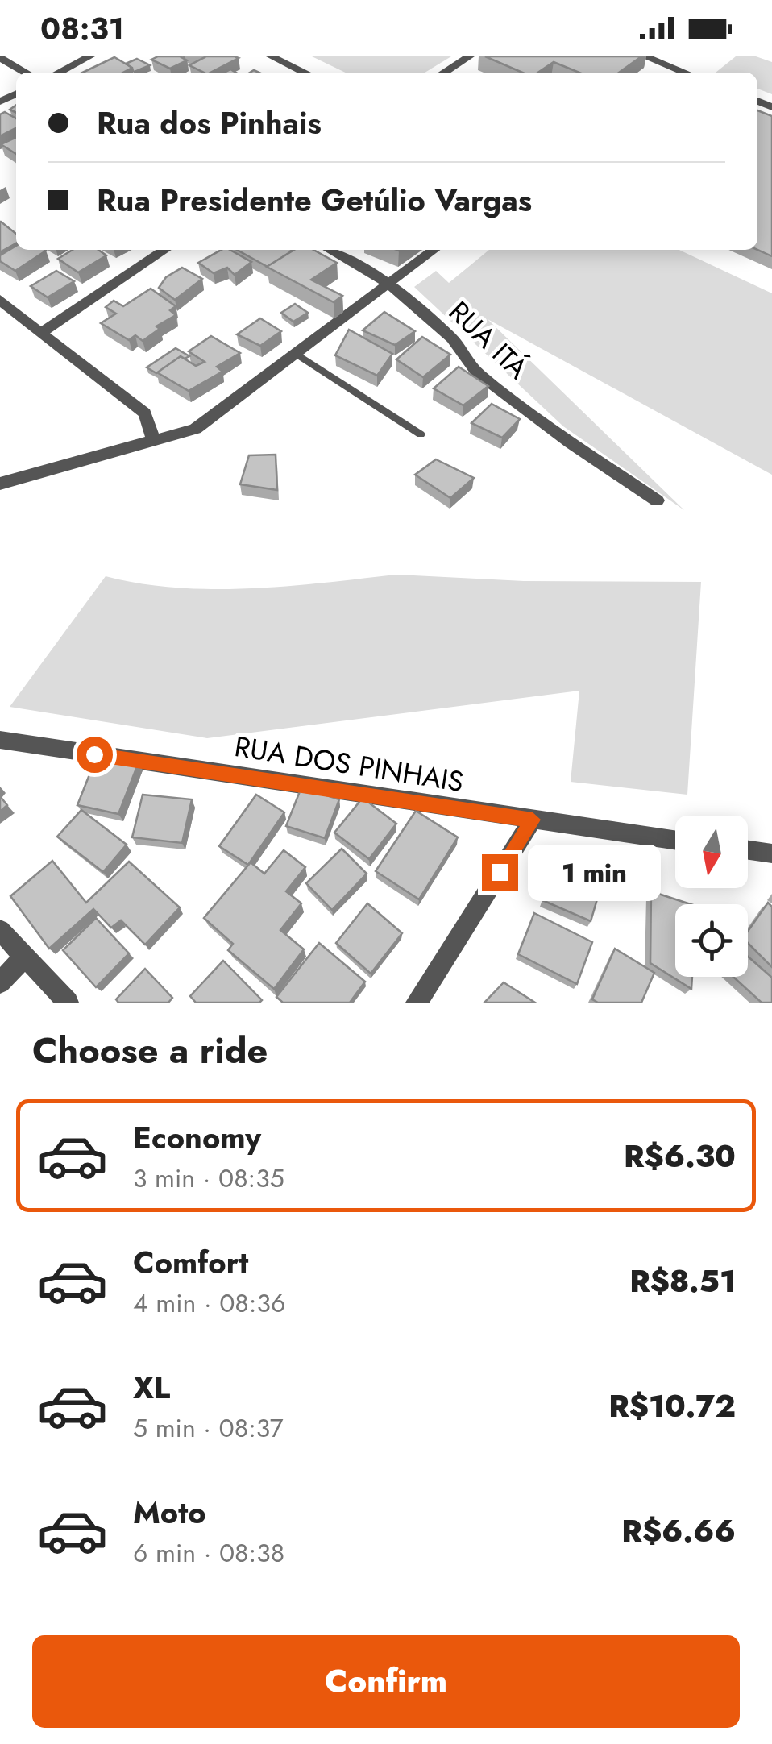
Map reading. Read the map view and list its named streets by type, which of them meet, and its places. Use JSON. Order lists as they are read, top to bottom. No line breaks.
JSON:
{"streets":{"street":["RUA ITÁ","RUA DOS PINHAIS"]},"north":"bottom","page":{"status":"08:31","banner":["Rua dos Pinhais","Rua Presidente Getúlio Vargas"],"bubble":"1 min","heading":"Choose a ride","list":[{"name":"Economy","note":"3 min · 08:35","value":"R$6.30"},{"name":"Comfort","note":"4 min · 08:36","value":"R$8.51"},{"name":"XL","note":"5 min · 08:37","value":"R$10.72"},{"name":"Moto","note":"6 min · 08:38","value":"R$6.66"}],"buttons":"Confirm"}}
